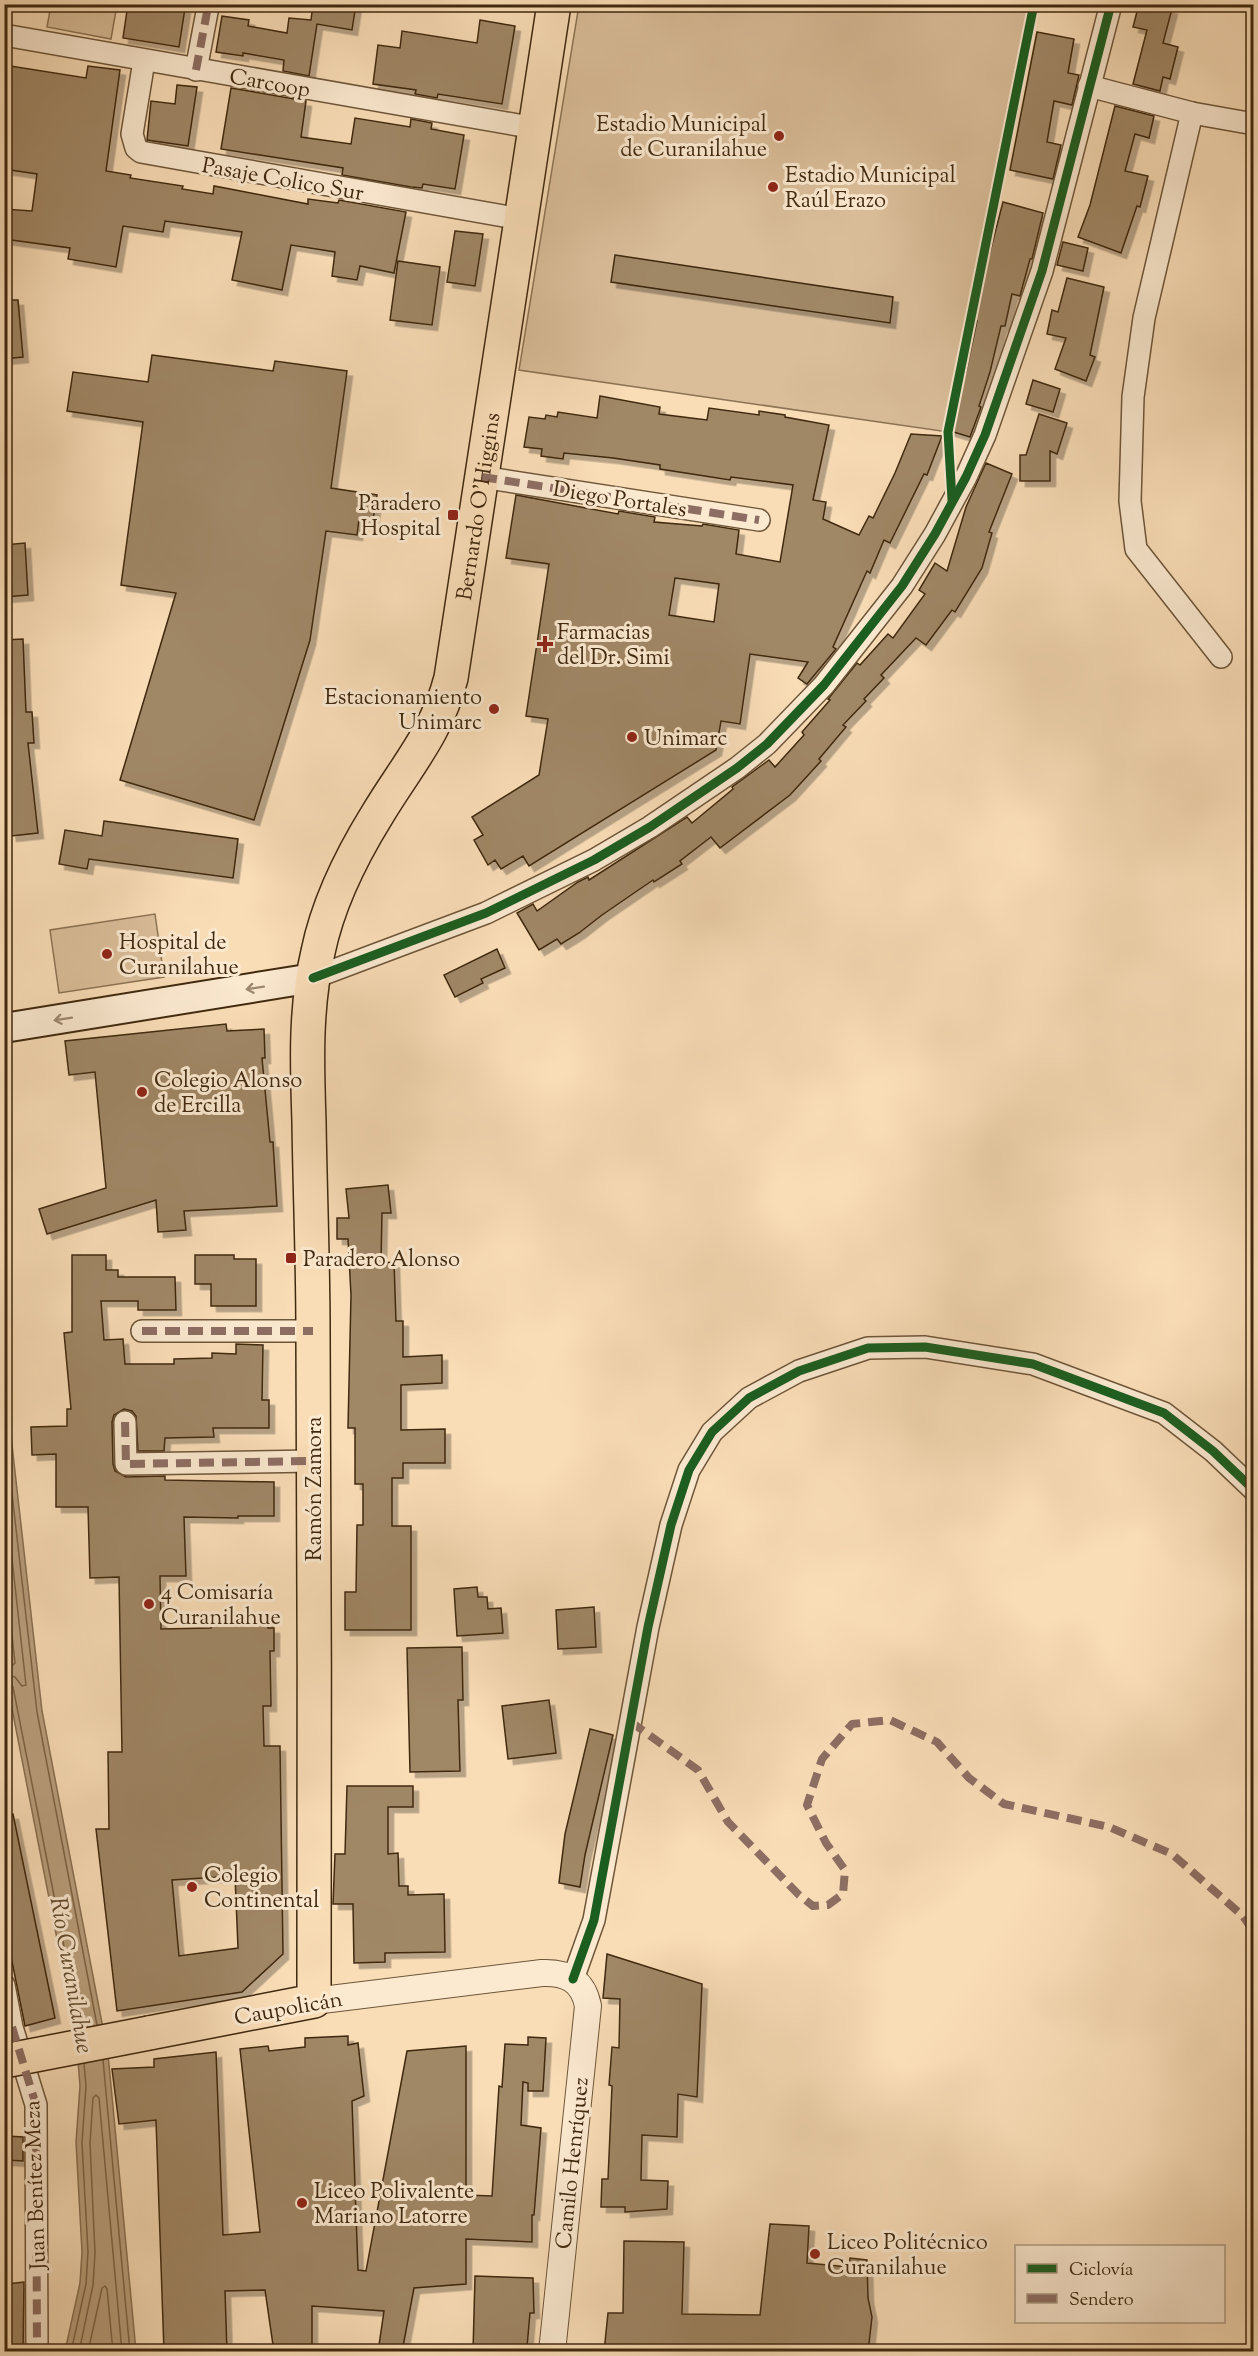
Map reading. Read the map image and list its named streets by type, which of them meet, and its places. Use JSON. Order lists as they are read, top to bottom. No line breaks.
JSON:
{"streets":{"main road":["Bernardo O'Higgins","Ramón Zamora","Caupolicán"],"street":["Carcoop","Pasaje Colico Sur","Diego Portales","Camilo Henríquez","Juan Benítez Meza"]},"crossings":[["Carcoop","Pasaje Colico Sur"],["Carcoop","Bernardo O'Higgins"],["Pasaje Colico Sur","Bernardo O'Higgins"],["Diego Portales","Bernardo O'Higgins"],["Bernardo O'Higgins","Ramón Zamora"],["Ramón Zamora","Caupolicán"],["Caupolicán","Camilo Henríquez"]],"water":["Río Curanilahue"],"places":{"other":["Estadio Municipal de Curanilahue","Estadio Municipal Raúl Erazo","Estacionamiento Unimarc","Unimarc","Hospital de Curanilahue","Colegio Alonso de Ercilla","4 Comisaría Curanilahue","Colegio Continental","Liceo Polivalente Mariano Latorre","Liceo Politécnico Curanilahue"],"transit":["Paradero Hospital","Paradero Alonso"],"health":["Farmacias del Dr. Simi"]},"legend":["Ciclovía","Sendero"]}
